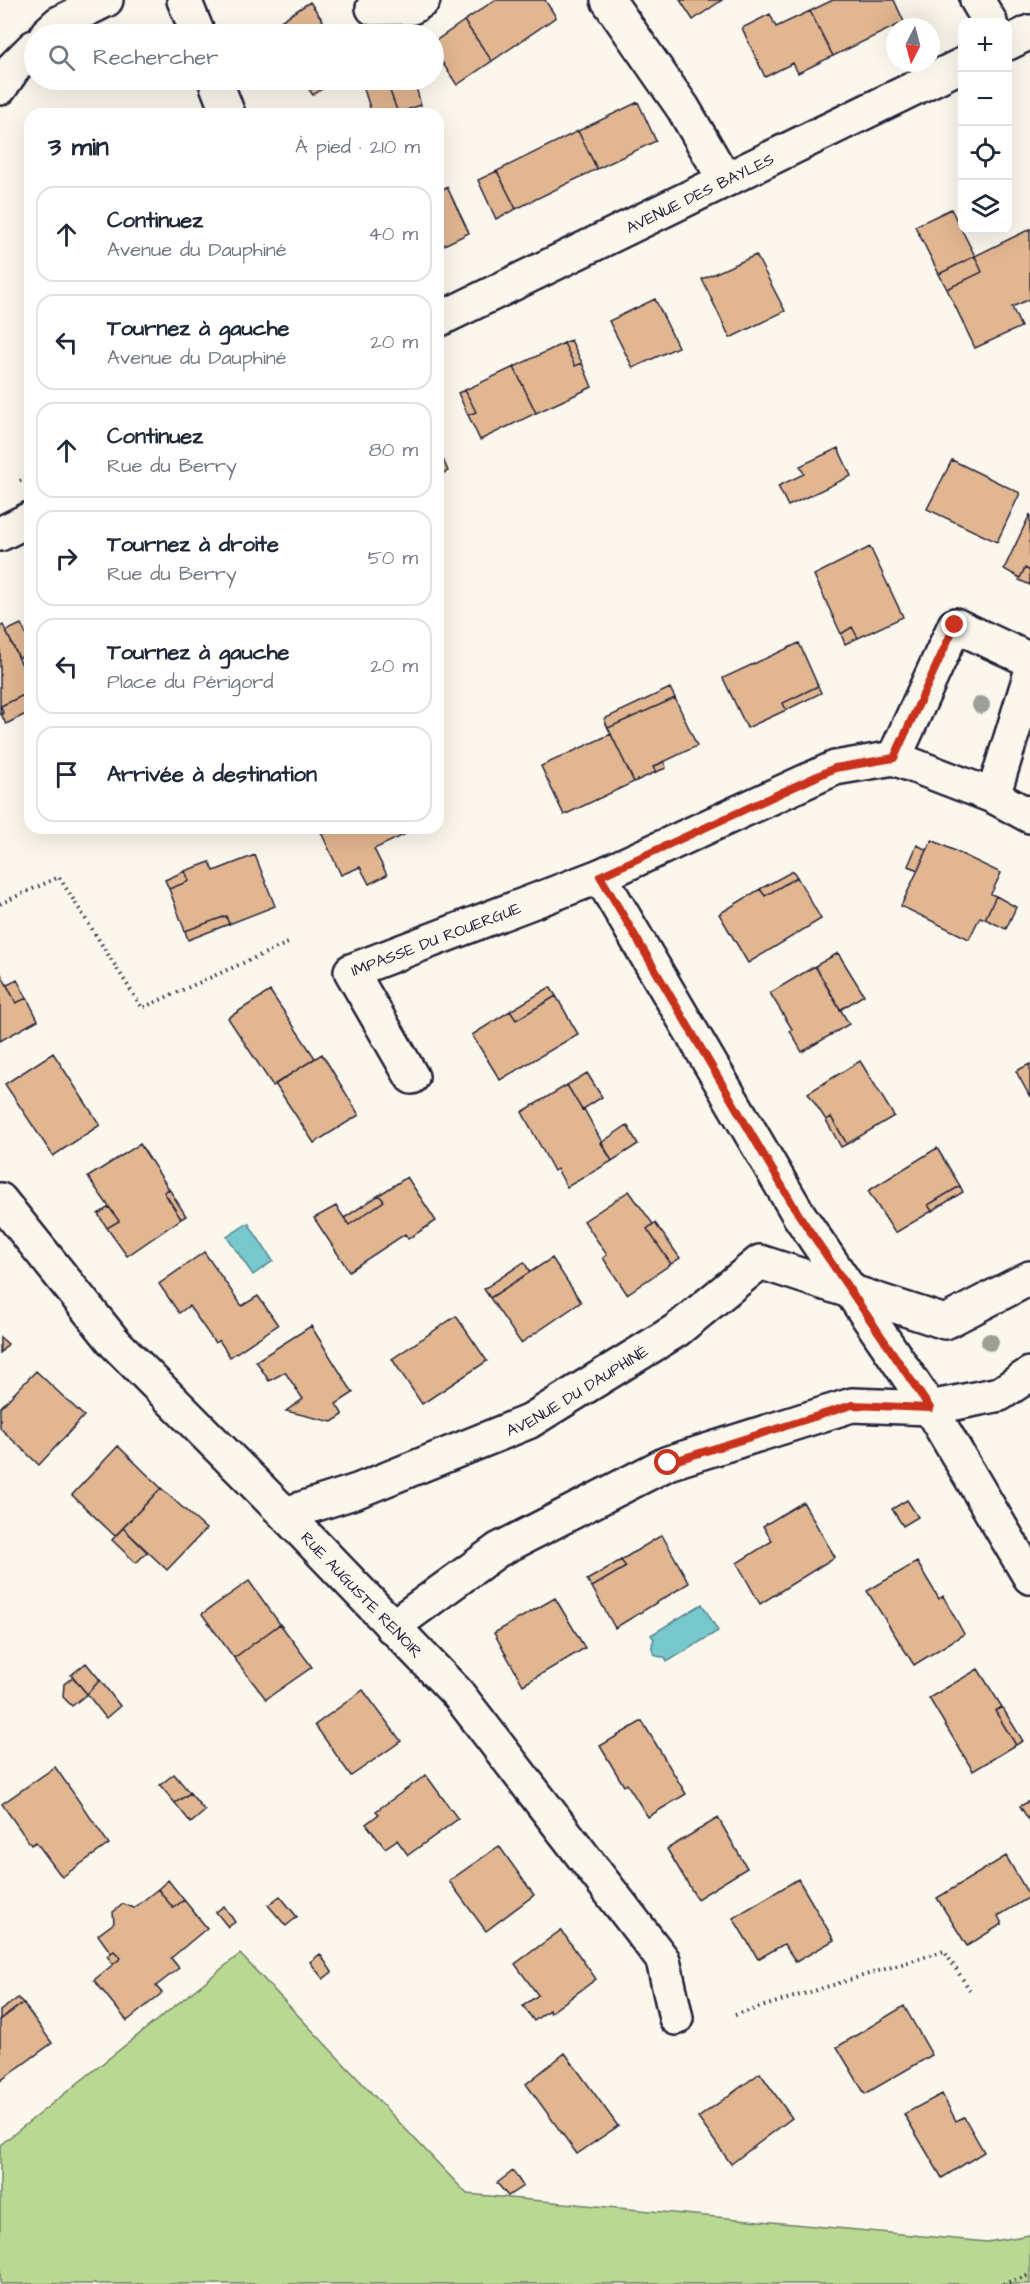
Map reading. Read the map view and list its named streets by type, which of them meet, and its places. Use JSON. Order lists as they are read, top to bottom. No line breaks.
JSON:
{"streets":{"street":["AVENUE DES BAYLES","IMPASSE DU ROUERGUE","AVENUE DU DAUPHINÉ","RUE AUGUSTE RENOIR"]},"crossings":[["AVENUE DU DAUPHINÉ","RUE AUGUSTE RENOIR"]],"north":"bottom","page":{"map_buttons":["+","−"],"search":"Rechercher","heading":["3 min","À pied · 210 m"],"list":[["Continuez","Avenue du Dauphiné","40 m"],["Tournez à gauche","Avenue du Dauphiné","20 m"],["Continuez","Rue du Berry","80 m"],["Tournez à droite","Rue du Berry","50 m"],["Tournez à gauche","Place du Périgord","20 m"],"Arrivée à destination"]}}
